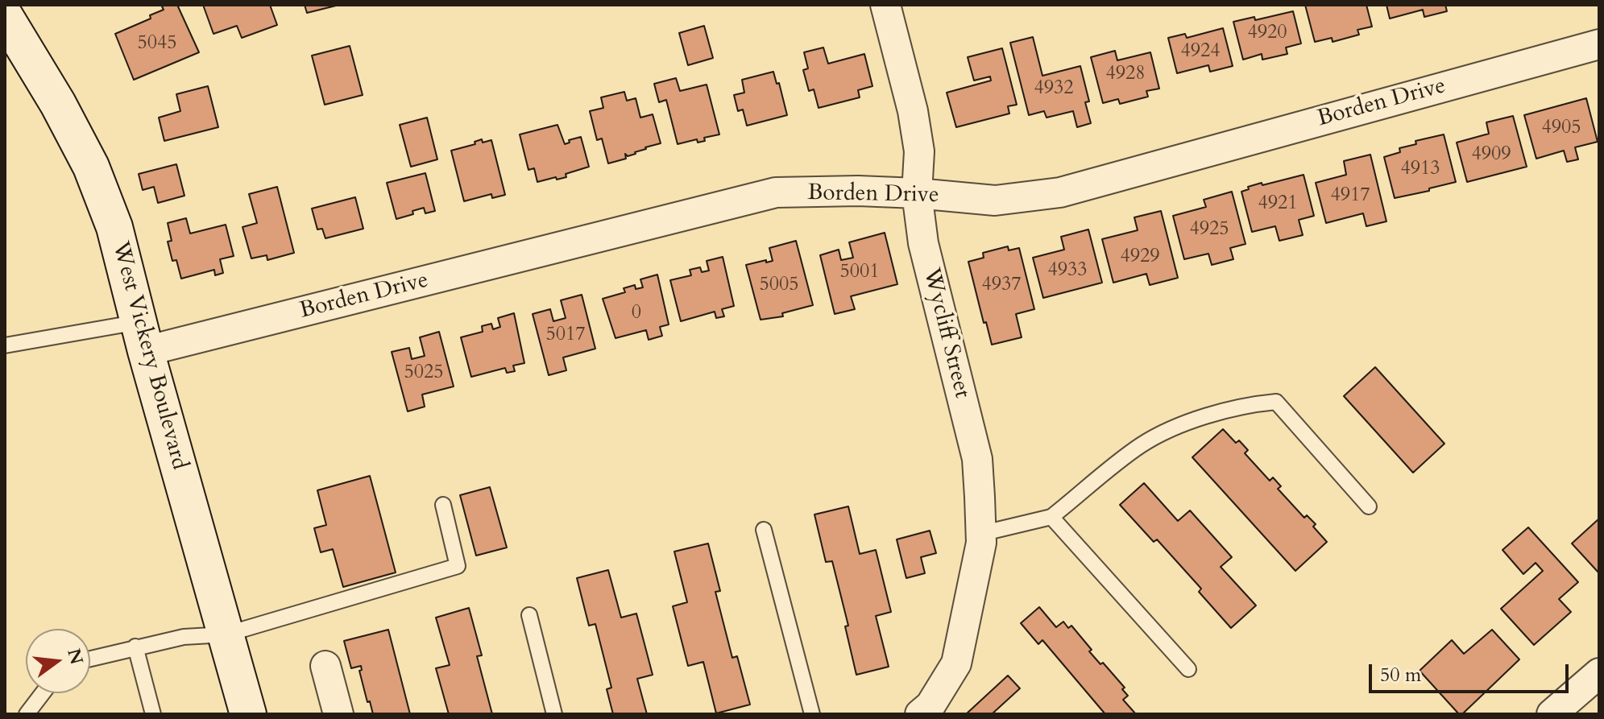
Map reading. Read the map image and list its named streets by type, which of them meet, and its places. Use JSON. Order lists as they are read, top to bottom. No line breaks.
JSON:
{"streets":{"main road":["West Vickery Boulevard"],"street":["Borden Drive","Wycliff Street"]},"crossings":[["Borden Drive","Wycliff Street"],["Borden Drive","West Vickery Boulevard"]],"house_numbers":["4920","5045","4924","4928","4932","4905","4909","4913","4917","4921","4925","4929","4933","5001","5005","4937","0","5017","5025"],"scale_bar":"50 m","north":"right"}
